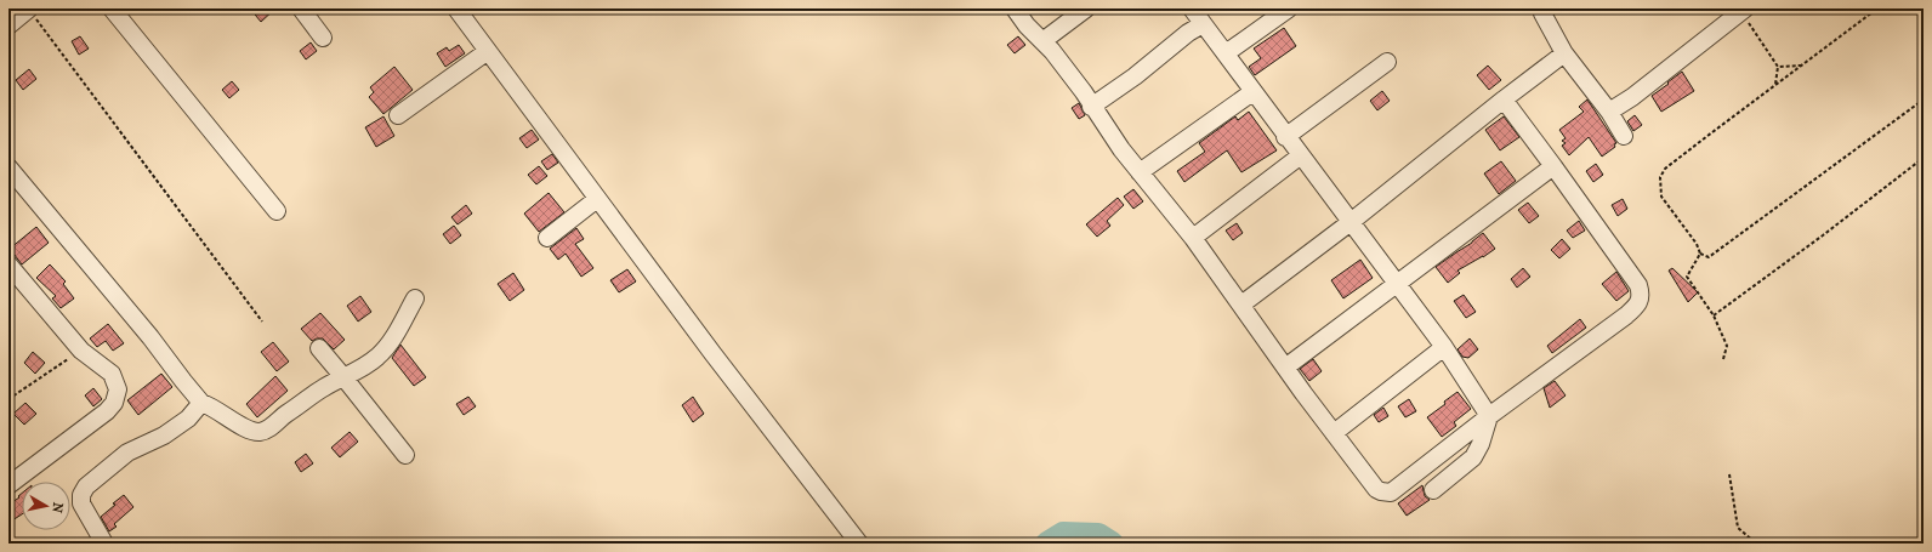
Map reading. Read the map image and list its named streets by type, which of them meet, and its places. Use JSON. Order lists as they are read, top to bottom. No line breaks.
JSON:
{"north":"right"}
